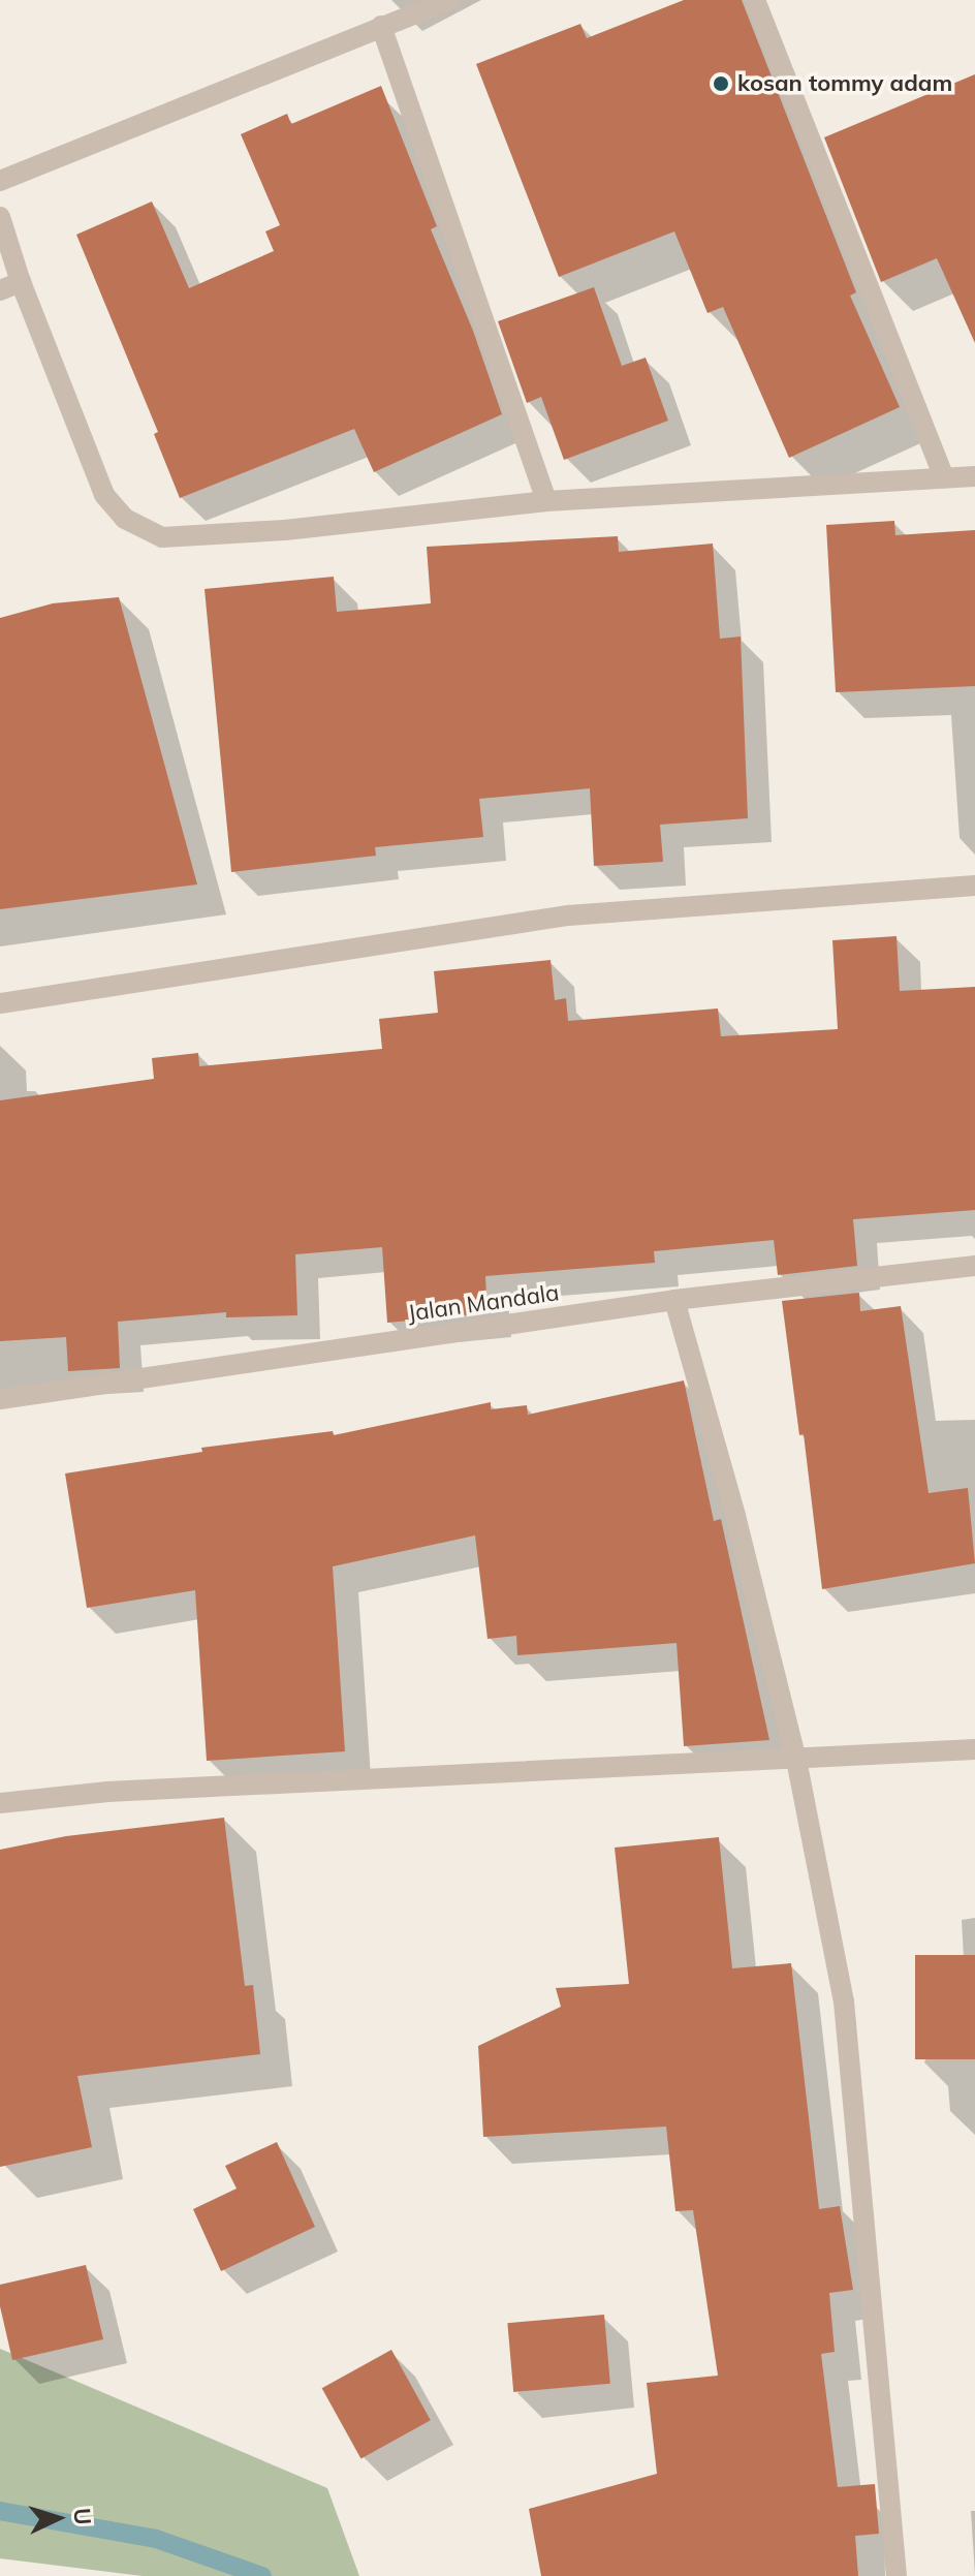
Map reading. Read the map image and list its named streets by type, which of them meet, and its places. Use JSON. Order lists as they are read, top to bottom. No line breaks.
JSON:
{"streets":{"street":["Jalan Mandala"]},"places":["kosan tommy adam"],"north":"right"}
